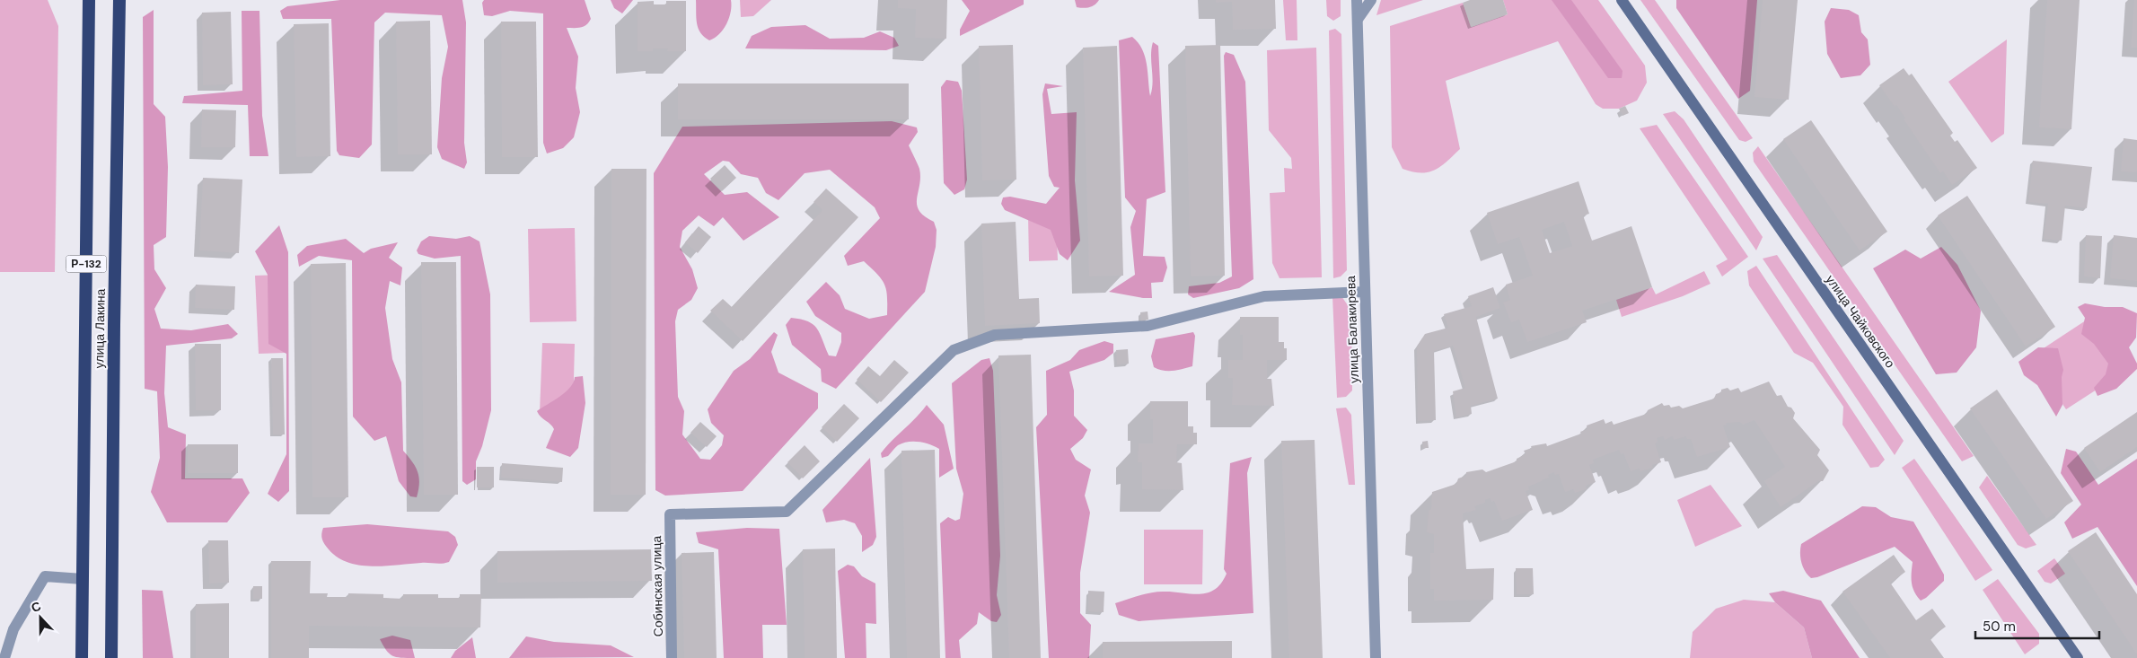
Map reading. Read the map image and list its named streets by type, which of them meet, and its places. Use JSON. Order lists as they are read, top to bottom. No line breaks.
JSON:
{"streets":{"highway":["Р-132","улица Лакина"],"main road":["улица Чайковского"],"street":["улица Балакирева","Собинская улица"]},"crossings":[["улица Балакирева","Собинская улица"]],"scale_bar":"50 m","north":"top"}
